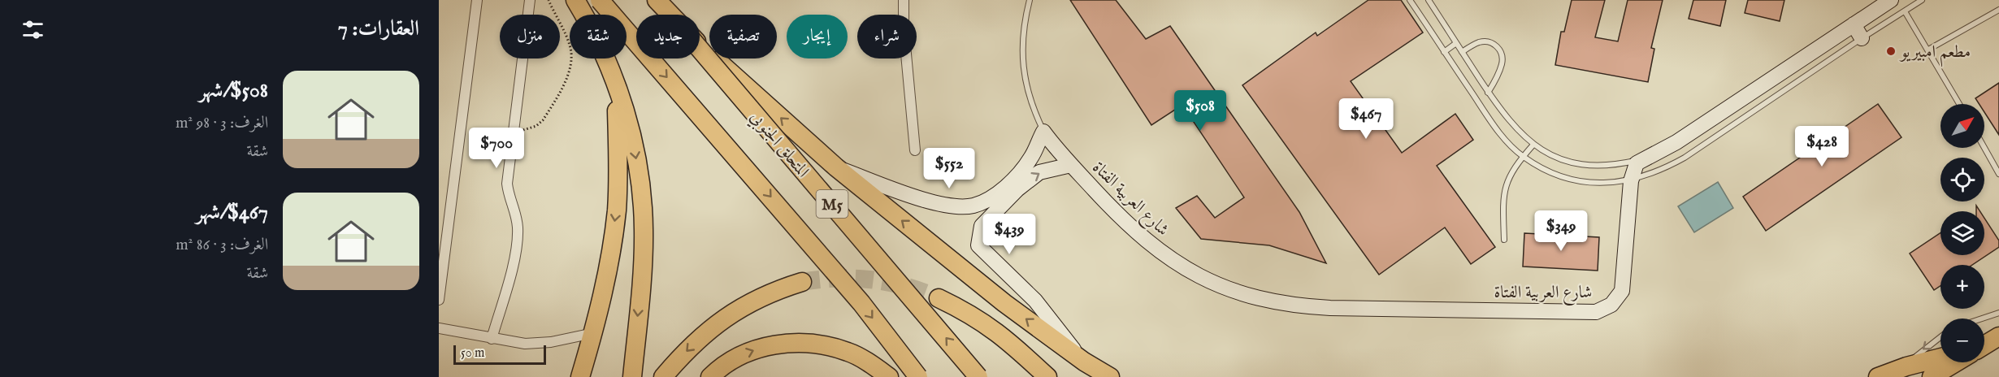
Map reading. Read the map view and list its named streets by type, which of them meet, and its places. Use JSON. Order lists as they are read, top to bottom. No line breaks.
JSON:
{"streets":{"highway":["المتحلق الجنوبي","M5"],"street":["شارع العربية الفتاة"]},"places":["مطعم امبيريو"],"scale_bar":"50 m","north":"top right","page":{"heading":"العقارات: 7","chip":["شراء","إيجار","تصفية","جديد","شقة","منزل"],"list":[{"name":"$508/شهر","note":"الغرف: 3 · 98 m² · شقة"},{"name":"$467/شهر","note":"الغرف: 3 · 86 m² · شقة"}],"price":["$508","$467","$428","$700","$552","$349","$439"],"map_buttons":["+","−"],"scale":"50 m"}}
